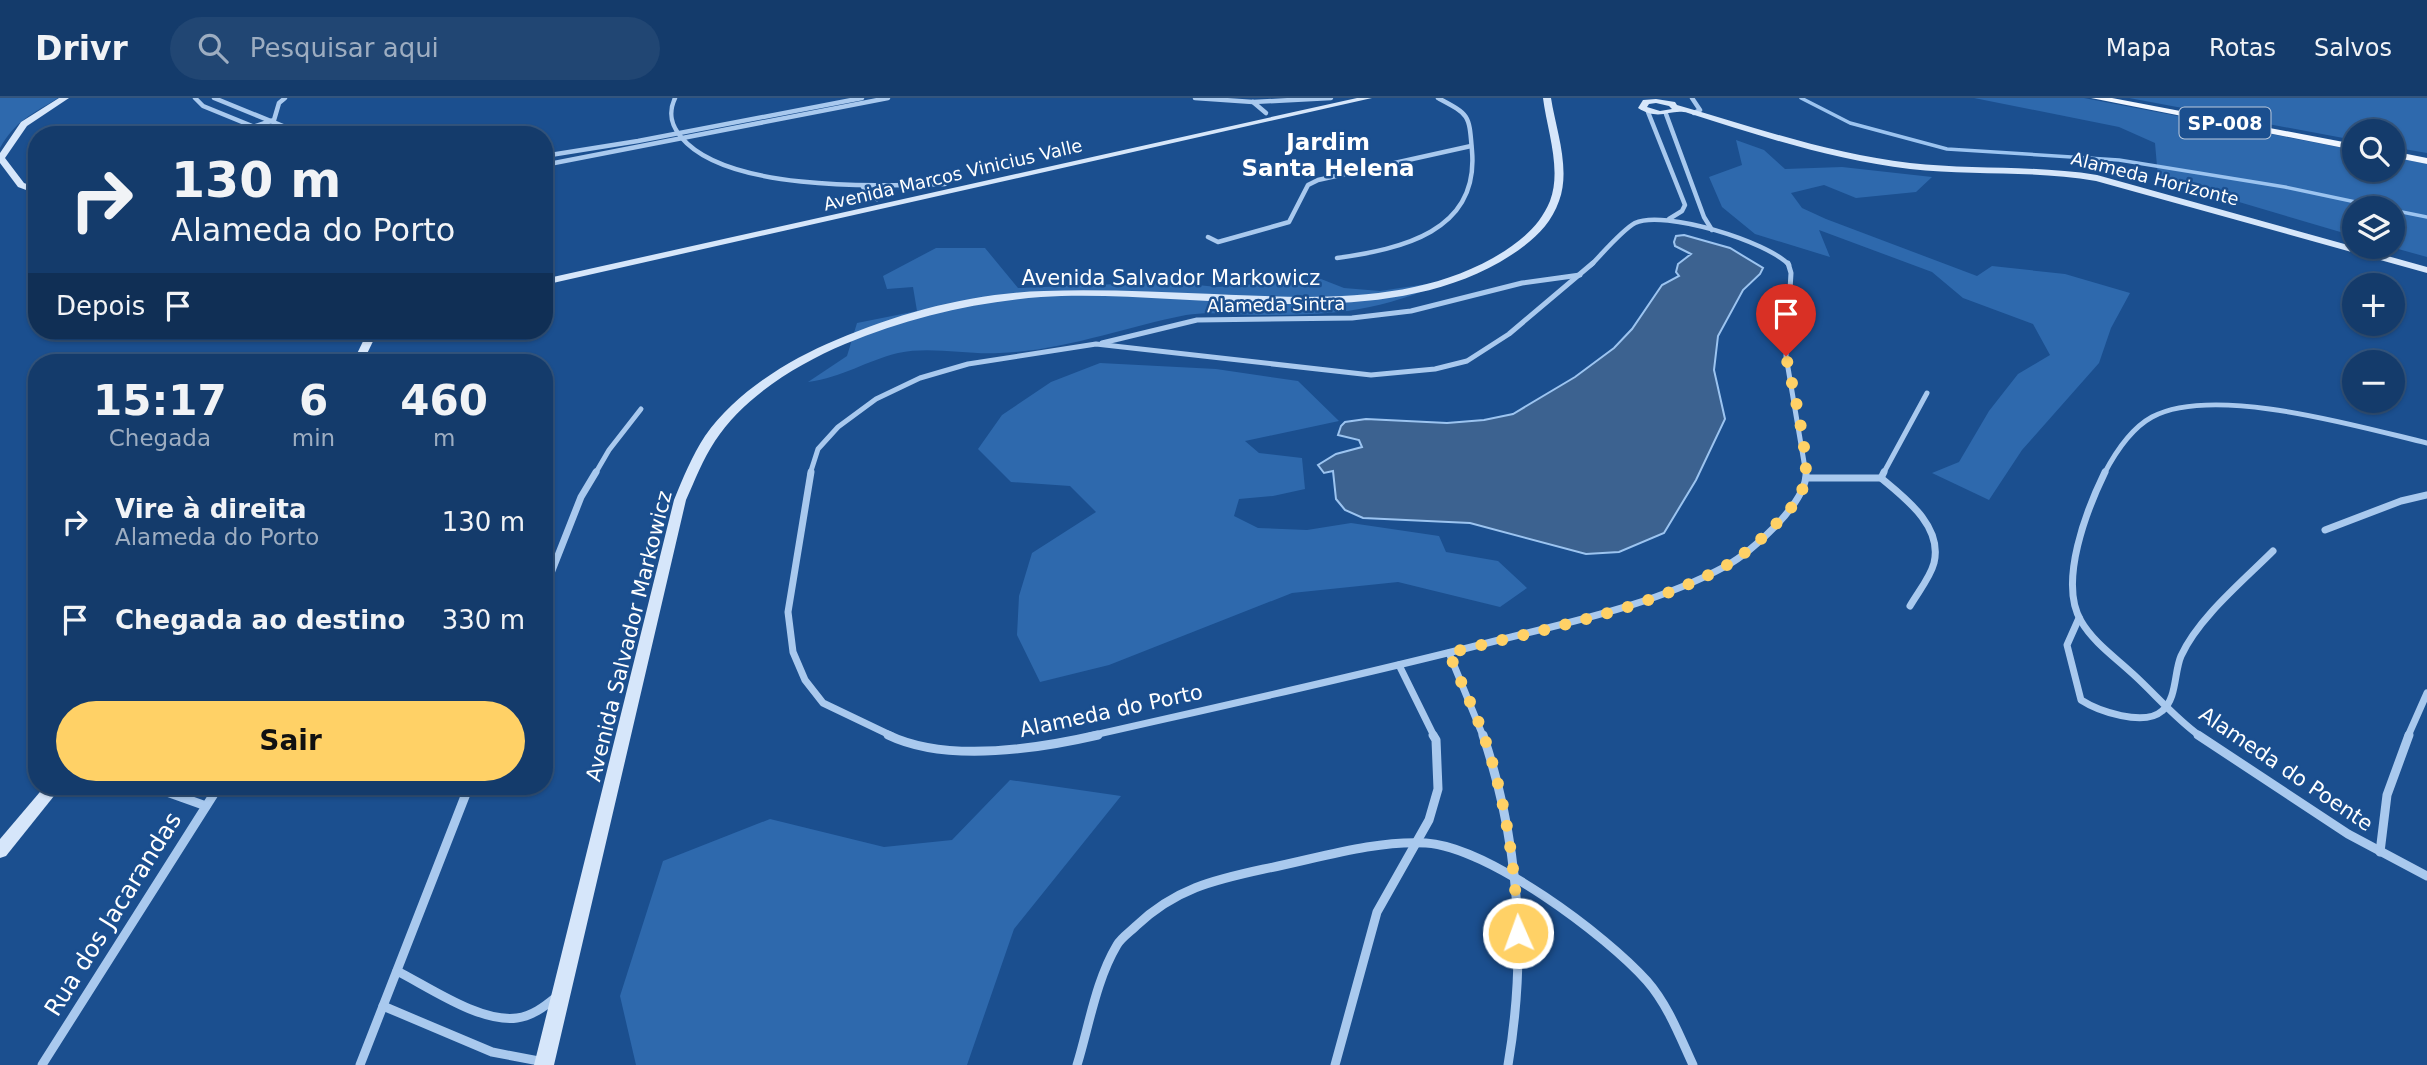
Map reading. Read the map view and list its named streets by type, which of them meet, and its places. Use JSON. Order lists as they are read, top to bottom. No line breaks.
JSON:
{"streets":{"main road":["SP-008"],"street":["Avenida Marcos Vinicius Valle","Alameda Horizonte","Avenida Salvador Markowicz","Alameda Sintra","Alameda do Porto","Alameda do Poente","Rua dos Jacarandas"]},"crossings":[["Alameda Sintra","Alameda do Porto"]],"districts":["Jardim Santa Helena"],"page":{"header":"Drivr","search":"Pesquisar aqui","nav":["Mapa","Rotas","Salvos"],"map_buttons":["+","−"],"turn":["130 m","Alameda do Porto"],"then":"Depois","eta":["15:17","Chegada","6","min","460","m"],"list":[{"name":"Vire à direita","note":"Alameda do Porto","value":"130 m"},{"name":"Chegada ao destino","value":"330 m"}],"buttons":"Sair"}}
